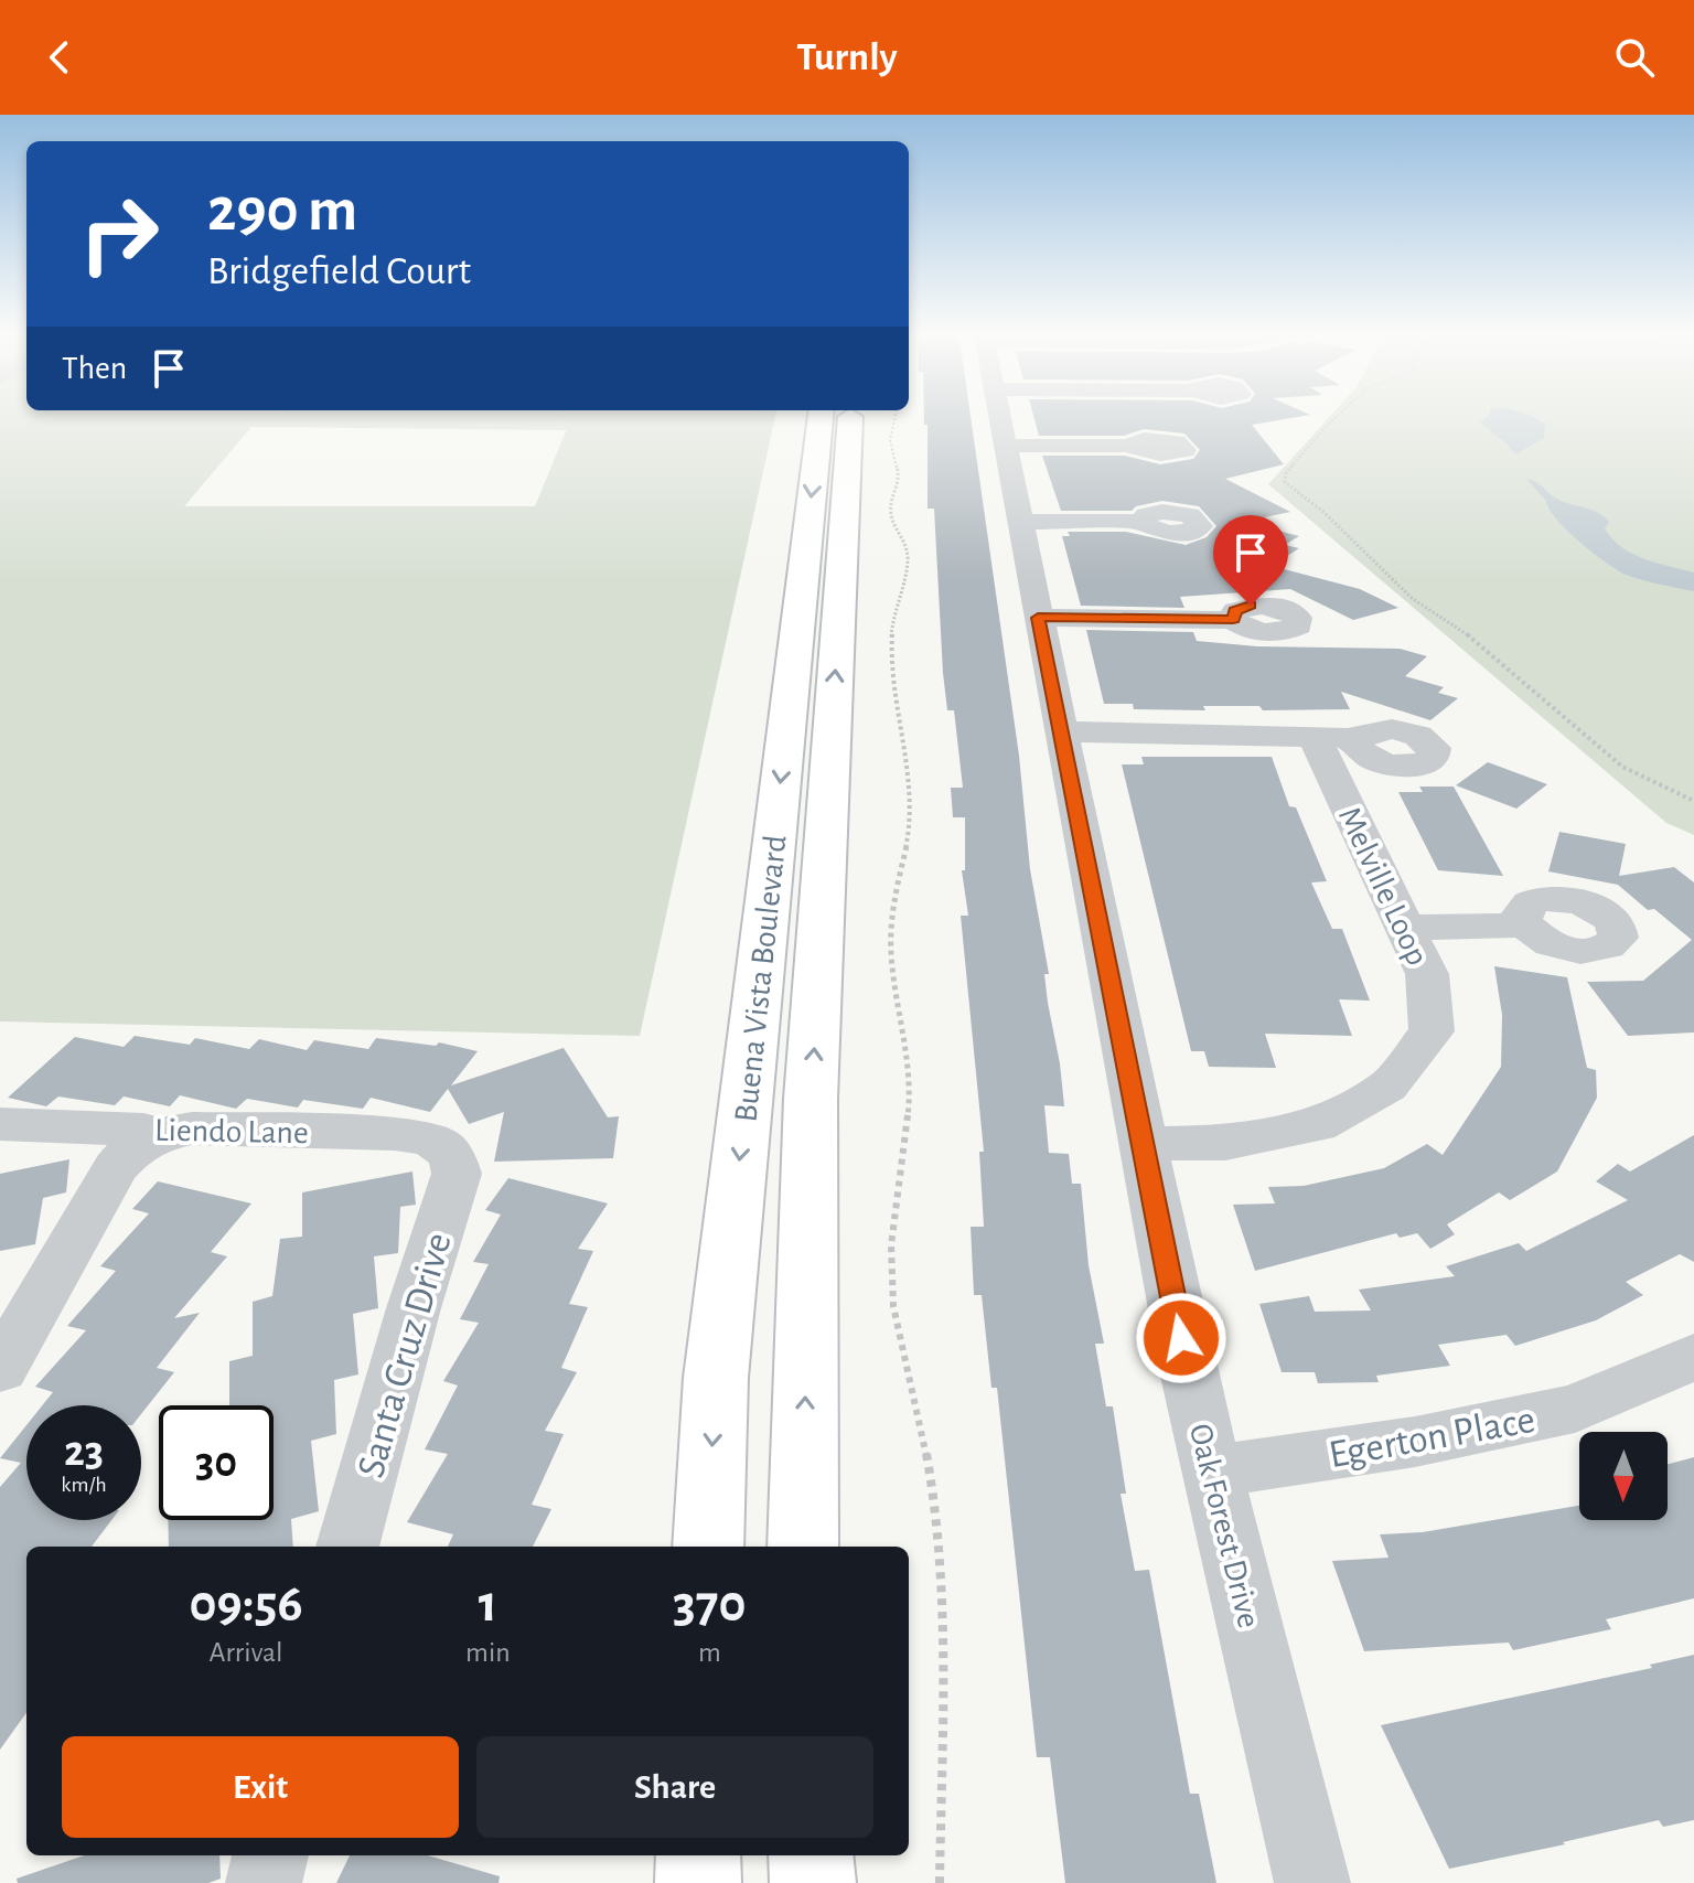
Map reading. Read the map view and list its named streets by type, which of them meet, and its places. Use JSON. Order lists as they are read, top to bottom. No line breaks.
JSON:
{"streets":{"main road":["Buena Vista Boulevard"],"street":["Melville Loop","Liendo Lane","Santa Cruz Drive","Egerton Place","Oak Forest Drive"]},"crossings":[["Melville Loop","Oak Forest Drive"],["Liendo Lane","Santa Cruz Drive"],["Egerton Place","Oak Forest Drive"]],"north":"bottom","page":{"header":"Turnly","turn":["290 m","Bridgefield Court"],"then":"Then","speed":"23 km/h","limit":"30","eta":["09:56","Arrival","1","min","370","m"],"buttons":["Exit","Share"]}}
